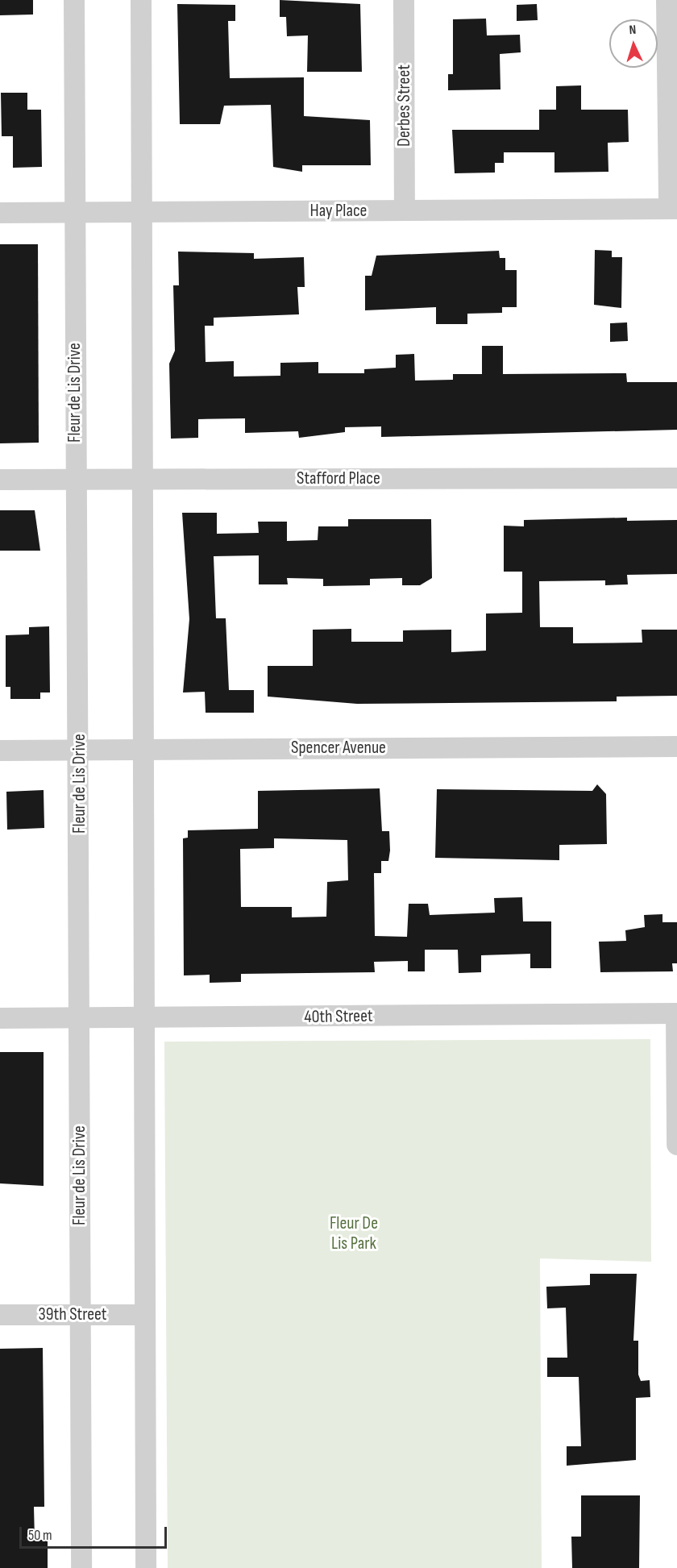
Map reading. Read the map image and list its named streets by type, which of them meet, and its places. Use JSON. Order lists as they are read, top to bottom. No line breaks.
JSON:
{"streets":{"street":["Derbes Street","Hay Place","Fleur de Lis Drive","Stafford Place","Spencer Avenue","40th Street","39th Street"]},"crossings":[["Derbes Street","Hay Place"],["Hay Place","Fleur de Lis Drive"],["Fleur de Lis Drive","Stafford Place"],["Fleur de Lis Drive","Spencer Avenue"],["Fleur de Lis Drive","40th Street"],["Fleur de Lis Drive","39th Street"]],"parks":["Fleur De Lis Park"],"scale_bar":"50 m","north":"top"}
